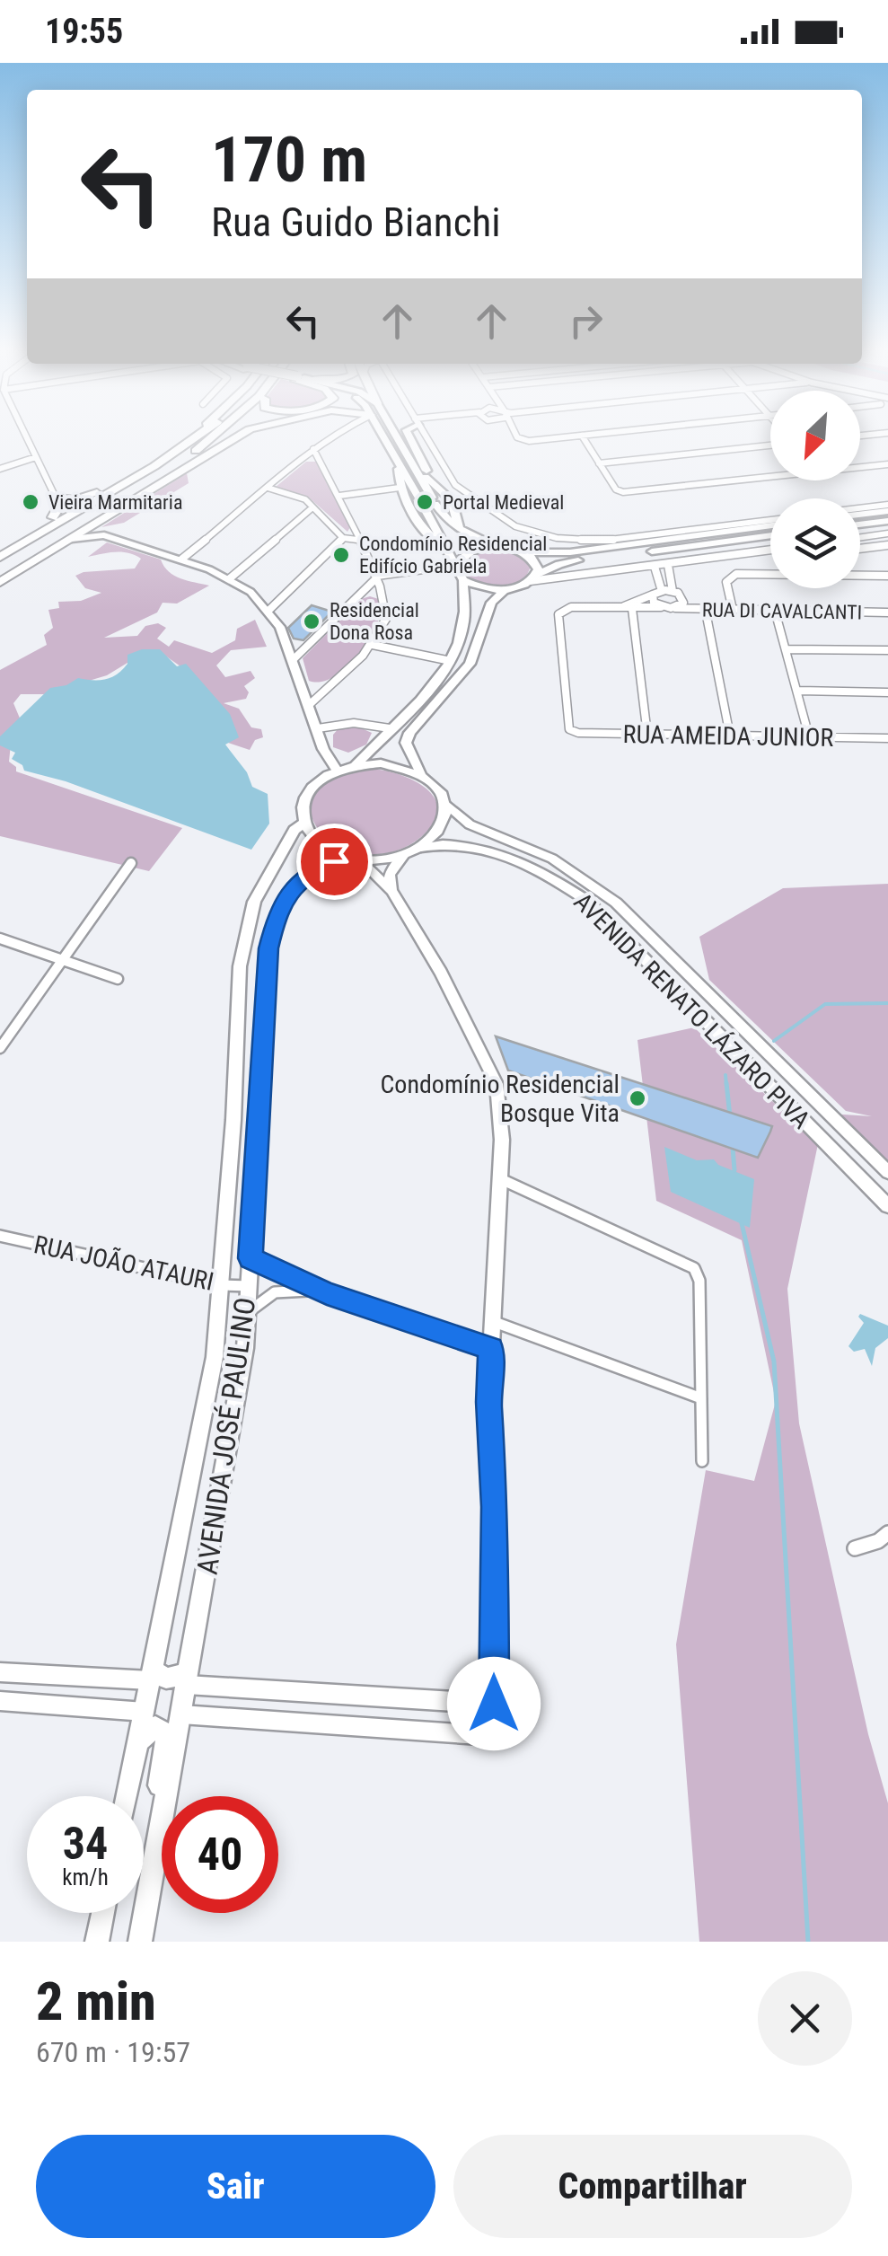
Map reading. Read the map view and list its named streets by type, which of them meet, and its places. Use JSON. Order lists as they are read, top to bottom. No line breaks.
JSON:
{"streets":{"main road":["AVENIDA JOSÉ PAULINO"],"street":["RUA DI CAVALCANTI","RUA AMEIDA JUNIOR","AVENIDA RENATO LÁZARO PIVA","RUA JOÃO ATAURI"]},"crossings":[["AVENIDA RENATO LÁZARO PIVA","AVENIDA JOSÉ PAULINO"],["RUA JOÃO ATAURI","AVENIDA JOSÉ PAULINO"]],"places":["Vieira Marmitaria","Portal Medieval","Condomínio Residencial Edifício Gabriela","Residencial Dona Rosa","Condomínio Residencial Bosque Vita"],"north":"bottom left","page":{"status":"19:55","turn":["170 m","Rua Guido Bianchi"],"speed":"34 km/h","limit":"40","heading":["2 min","670 m · 19:57"],"buttons":["Sair","Compartilhar"]}}
